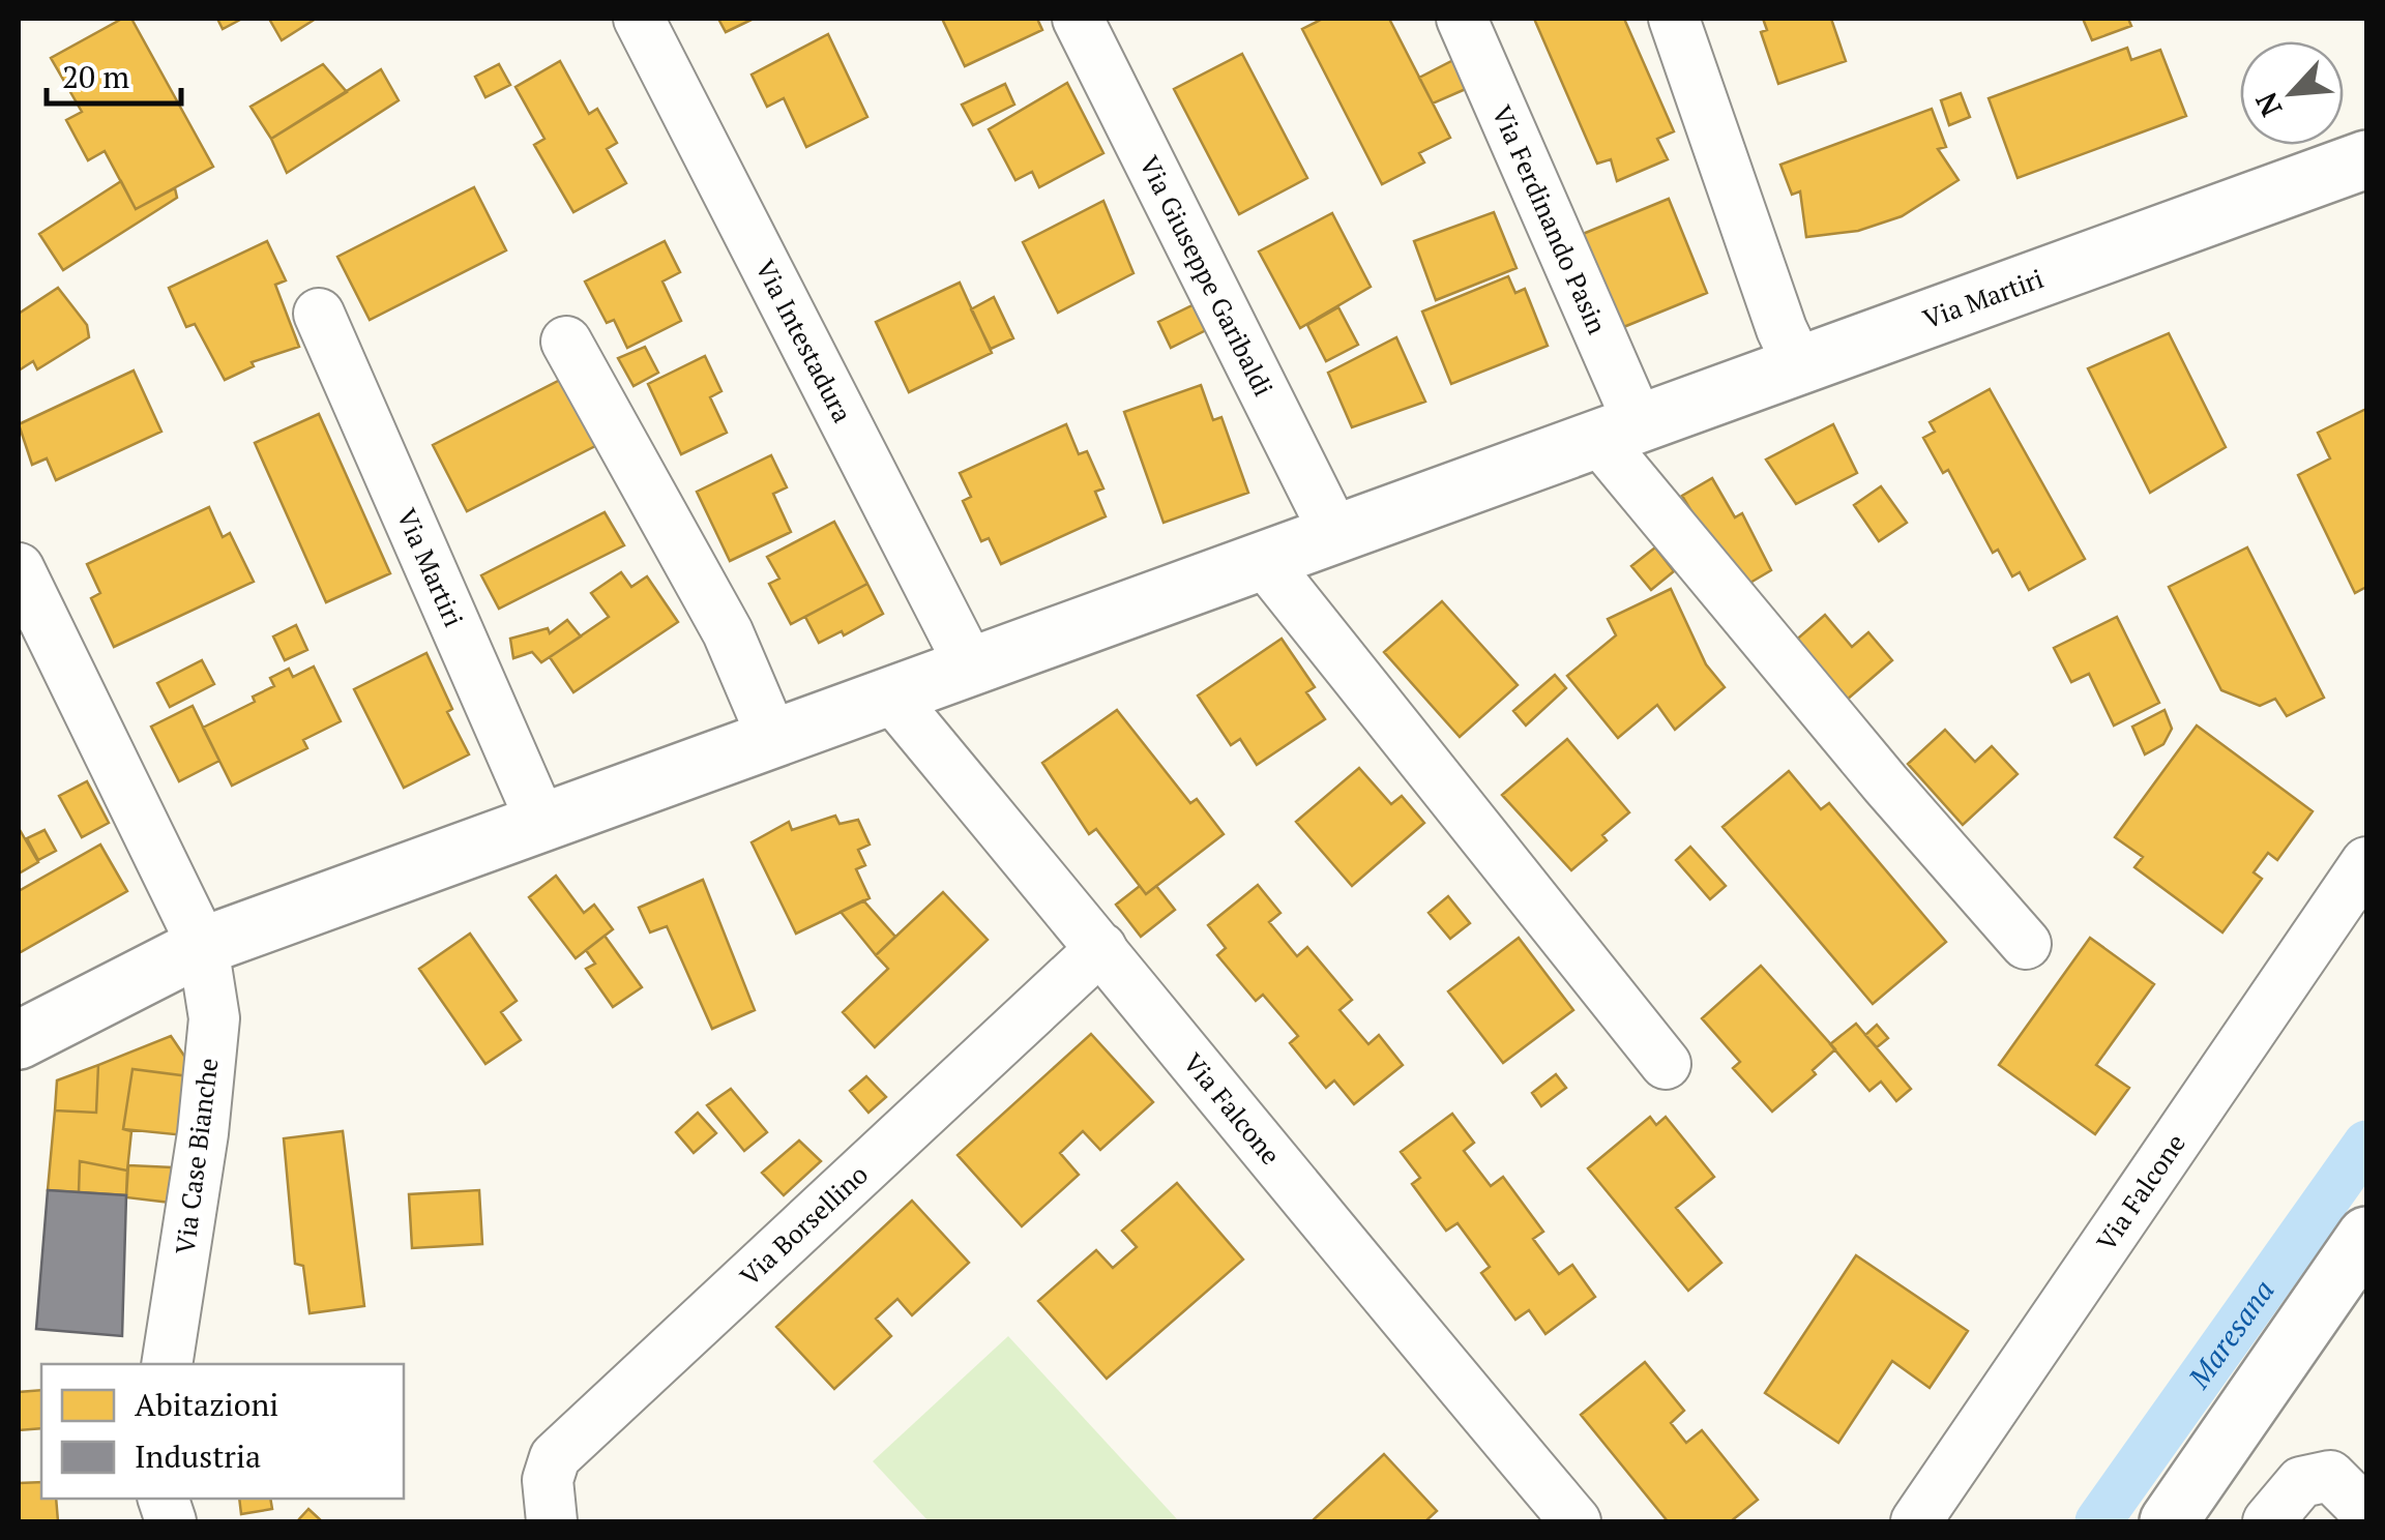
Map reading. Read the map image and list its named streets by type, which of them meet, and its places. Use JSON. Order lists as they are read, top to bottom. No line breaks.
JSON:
{"streets":{"street":["Via Ferdinando Pasin","Via Giuseppe Garibaldi","Via Martiri","Via Intestadura","Via Falcone","Via Case Bianche","Via Borsellino"]},"crossings":[["Via Ferdinando Pasin","Via Martiri"],["Via Giuseppe Garibaldi","Via Martiri"],["Via Martiri","Via Intestadura"],["Via Martiri","Via Falcone"],["Via Martiri","Via Case Bianche"],["Via Falcone","Via Borsellino"]],"water":["Maresana"],"legend":["Abitazioni","Industria"],"scale_bar":"20 m","north":"bottom left"}
